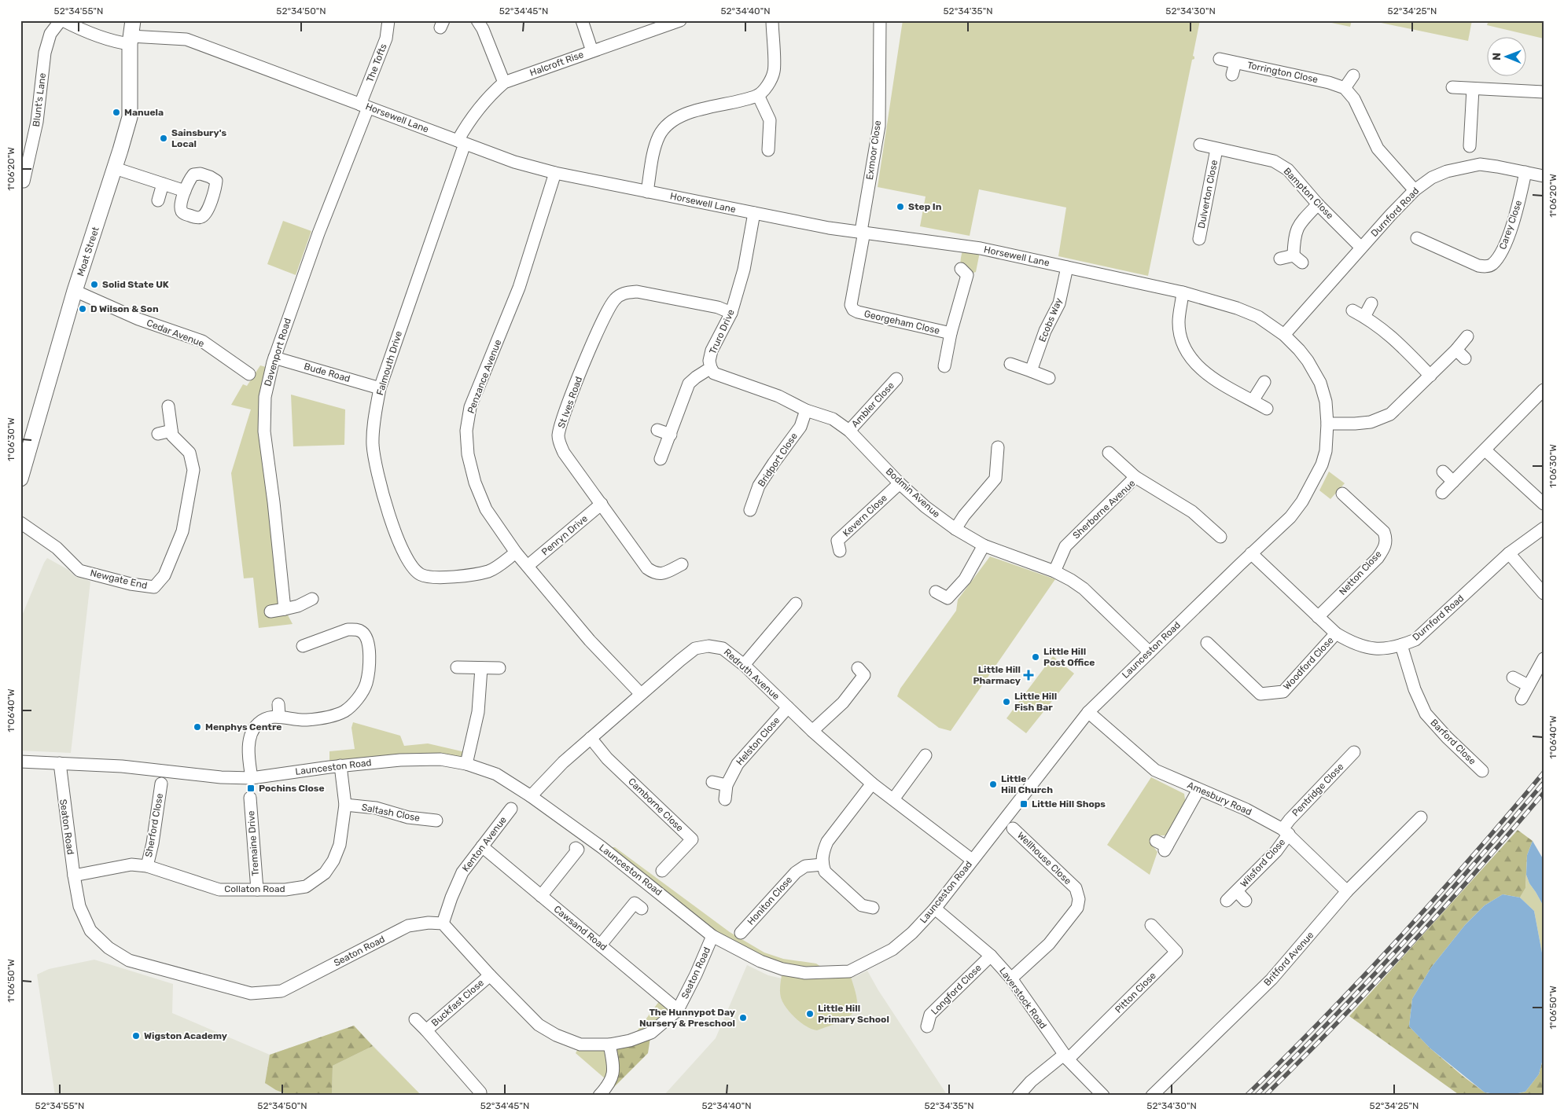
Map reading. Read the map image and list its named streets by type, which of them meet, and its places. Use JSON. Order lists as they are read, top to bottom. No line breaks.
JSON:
{"streets":{"main road":["Moat Street"],"street":["The Tofts","Halcroft Rise","Torrington Close","Blunt's Lane","Horsewell Lane","Exmoor Close","Bampton Close","Dulverton Close","Durnford Road","Carey Close","Ecobs Way","Georgeham Close","Truro Drive","Cedar Avenue","Davenport Road","Falmouth Drive","Bude Road","Penzance Avenue","St Ives Road","Ambler Close","Bridport Close","Bodmin Avenue","Sherborne Avenue","Kevern Close","Penryn Drive","Netton Close","Newgate End","Launceston Road","Woodford Close","Redruth Avenue","Helston Close","Barford Close","Pentridge Close","Amesbury Road","Camborne Close","Saltash Close","Sherford Close","Seaton Road","Tremaine Drive","Kenton Avenue","Wellhouse Close","Wilsford Close","Collaton Road","Honiton Close","Cawsand Road","Britford Avenue","Longford Close","Pitton Close","Laverstock Road","Buckfast Close"]},"crossings":[["The Tofts","Horsewell Lane"],["The Tofts","Davenport Road"],["Halcroft Rise","Horsewell Lane"],["Halcroft Rise","Falmouth Drive"],["Blunt's Lane","Horsewell Lane"],["Horsewell Lane","Exmoor Close"],["Horsewell Lane","Durnford Road"],["Horsewell Lane","Moat Street"],["Horsewell Lane","Ecobs Way"],["Horsewell Lane","Georgeham Close"],["Horsewell Lane","Truro Drive"],["Horsewell Lane","Davenport Road"],["Horsewell Lane","Falmouth Drive"],["Horsewell Lane","Penzance Avenue"],["Horsewell Lane","Launceston Road"],["Exmoor Close","Georgeham Close"],["Bampton Close","Dulverton Close"],["Bampton Close","Durnford Road"],["Durnford Road","Carey Close"],["Durnford Road","Netton Close"],["Durnford Road","Launceston Road"],["Durnford Road","Woodford Close"],["Durnford Road","Barford Close"],["Moat Street","Cedar Avenue"],["Truro Drive","St Ives Road"],["Truro Drive","Bodmin Avenue"],["Davenport Road","Bude Road"],["Falmouth Drive","Bude Road"],["Falmouth Drive","Penzance Avenue"],["Penzance Avenue","Penryn Drive"],["Penzance Avenue","Redruth Avenue"],["St Ives Road","Penryn Drive"],["Ambler Close","Bodmin Avenue"],["Bridport Close","Bodmin Avenue"],["Bodmin Avenue","Sherborne Avenue"],["Bodmin Avenue","Kevern Close"],["Bodmin Avenue","Launceston Road"],["Launceston Road","Redruth Avenue"],["Launceston Road","Amesbury Road"],["Launceston Road","Seaton Road"],["Launceston Road","Collaton Road"],["Launceston Road","Laverstock Road"],["Redruth Avenue","Helston Close"],["Redruth Avenue","Camborne Close"],["Pentridge Close","Amesbury Road"],["Pentridge Close","Wilsford Close"],["Amesbury Road","Wilsford Close"],["Amesbury Road","Britford Avenue"],["Saltash Close","Collaton Road"],["Sherford Close","Collaton Road"],["Seaton Road","Kenton Avenue"],["Seaton Road","Collaton Road"],["Seaton Road","Cawsand Road"],["Seaton Road","Buckfast Close"],["Tremaine Drive","Collaton Road"],["Kenton Avenue","Cawsand Road"],["Wellhouse Close","Laverstock Road"],["Longford Close","Laverstock Road"],["Pitton Close","Laverstock Road"]],"places":{"other":["Manuela","Sainsbury's Local","Step In","Solid State UK","D Wilson & Son","Little Hill Post Office","Little Hill Fish Bar","Menphys Centre","Little Hill Church","Little Hill Primary School","The Hunnypot Day Nursery & Preschool","Wigston Academy"],"health":["Little Hill Pharmacy"],"transit":["Pochins Close","Little Hill Shops"]},"north":"left","coordinates":["52°34'55\"N","52°34'50\"N","52°34'45\"N","52°34'40\"N","52°34'35\"N","52°34'30\"N","52°34'25\"N","1°06'20\"W","1°06'30\"W","1°06'40\"W","1°06'50\"W"]}
